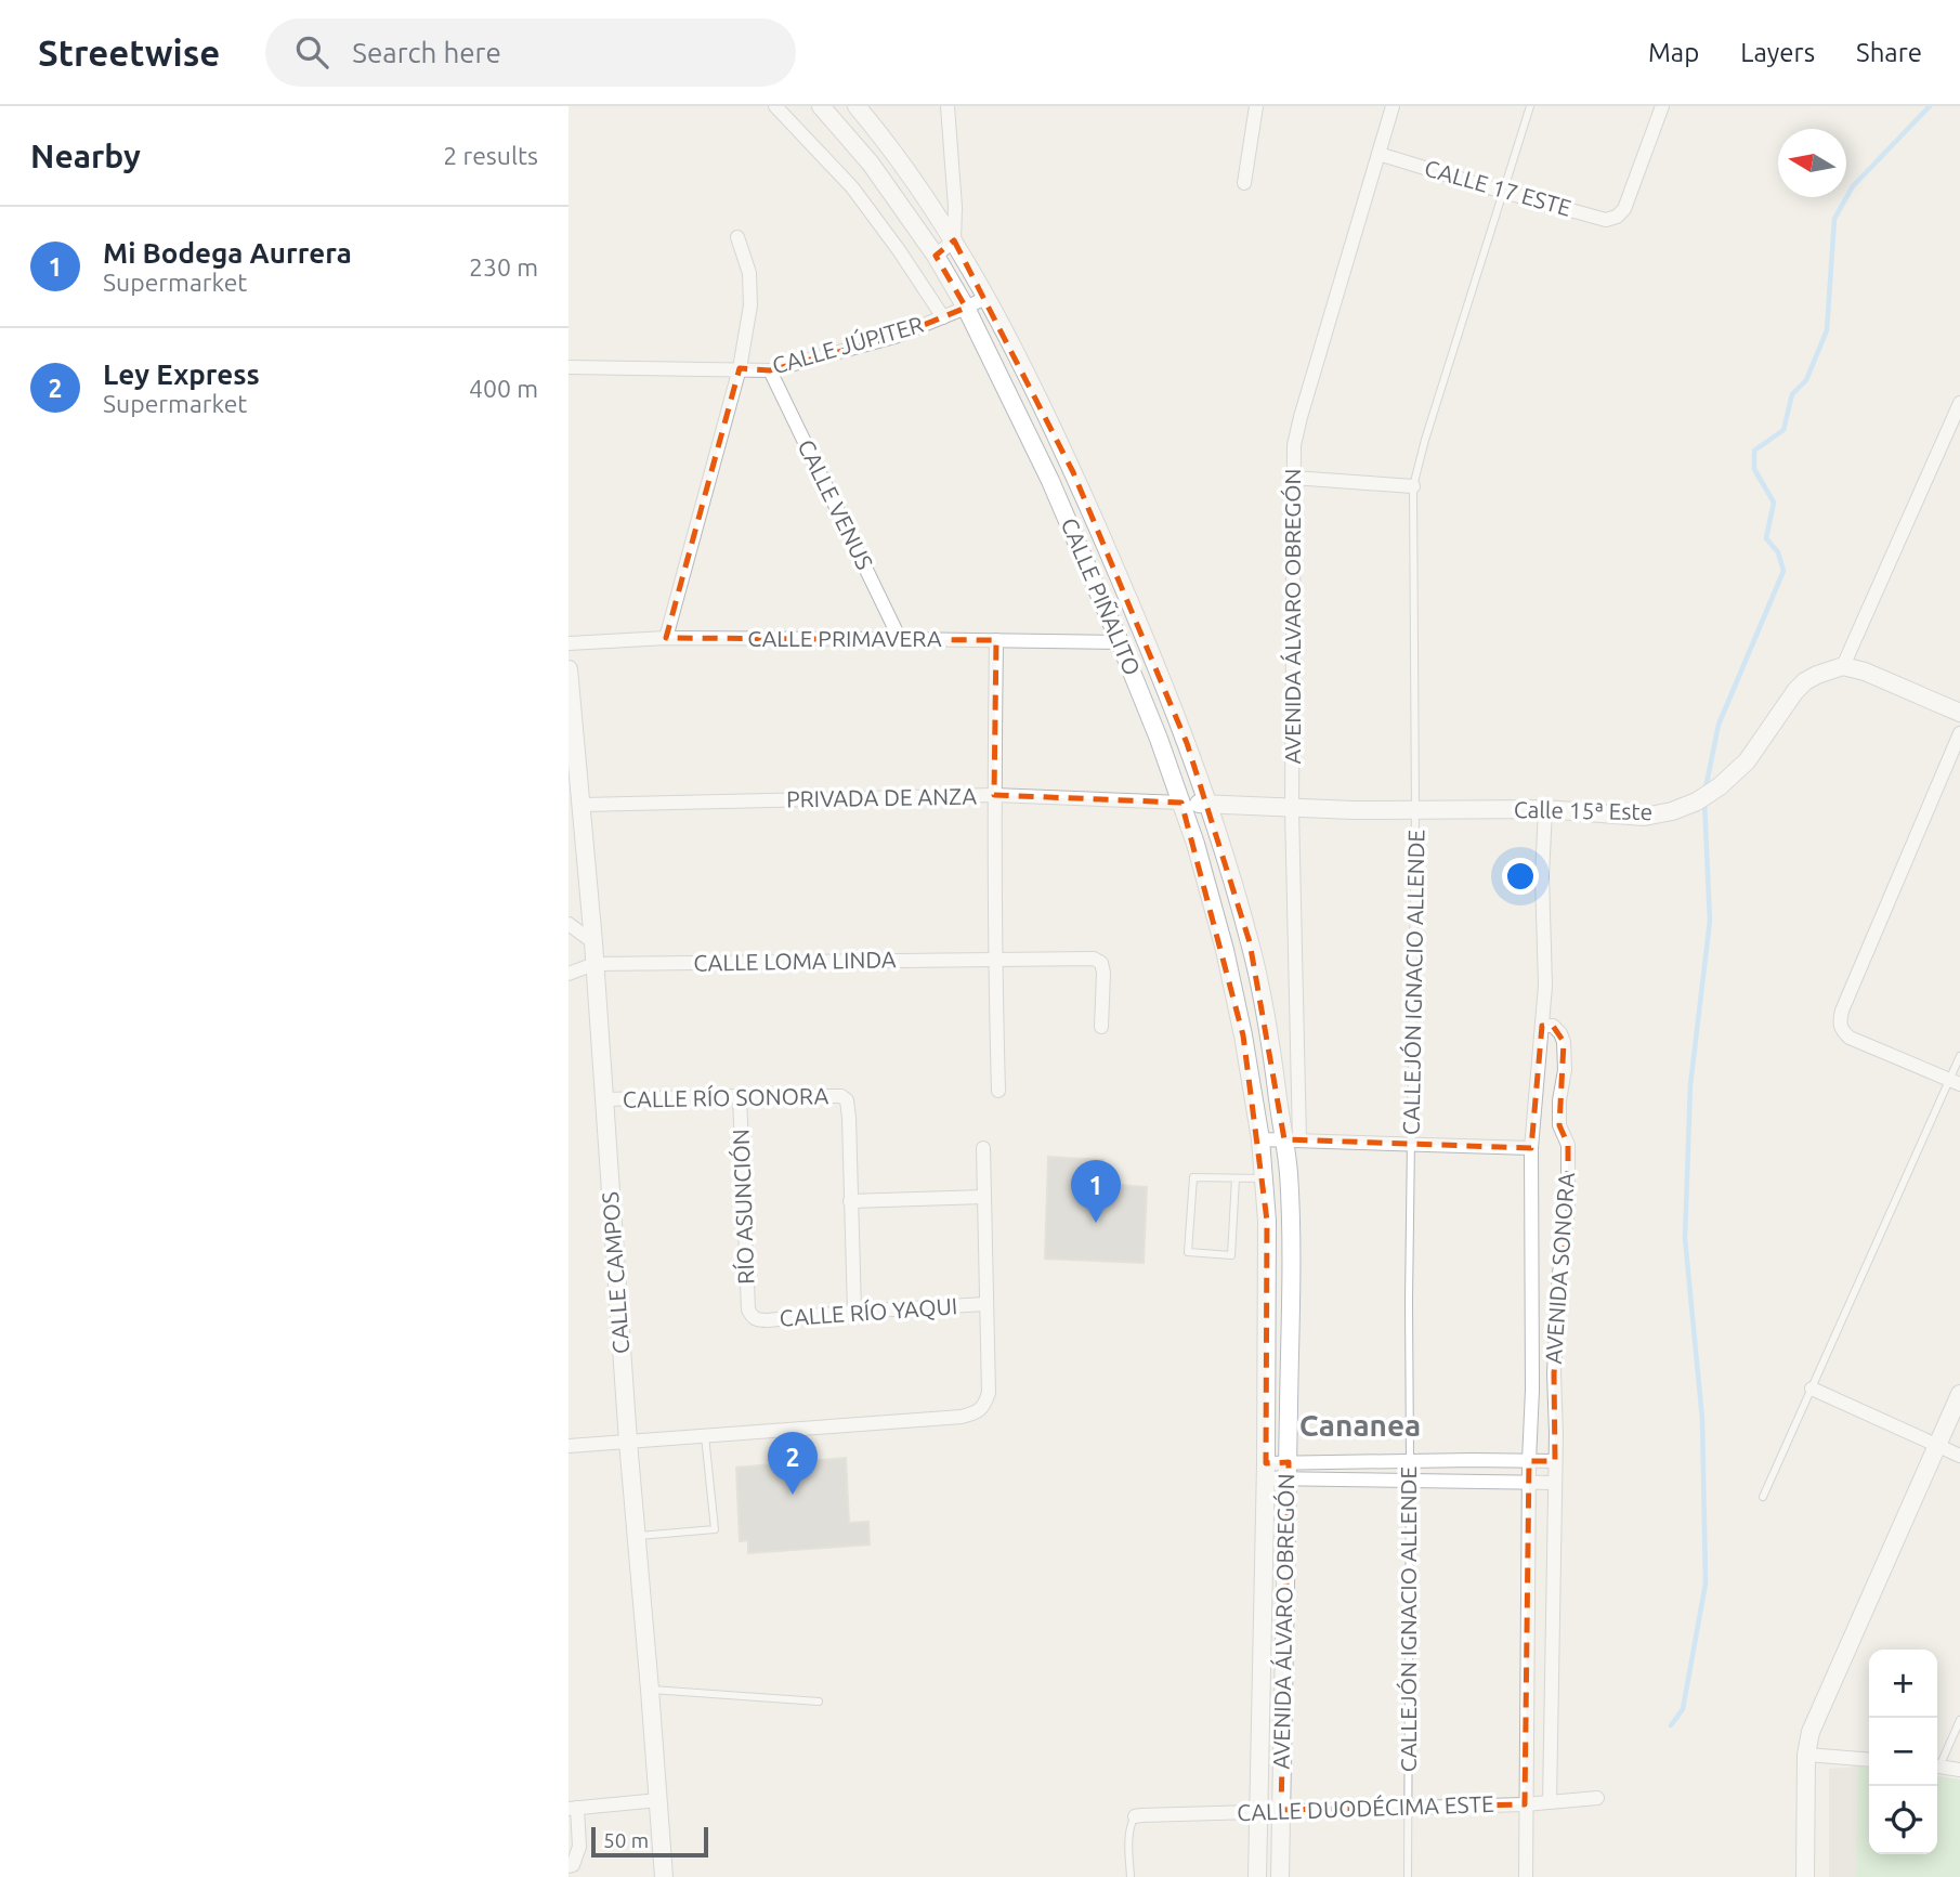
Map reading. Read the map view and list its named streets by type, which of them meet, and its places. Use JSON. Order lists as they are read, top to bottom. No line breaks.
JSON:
{"streets":{"main road":["CALLE PIÑALITO","AVENIDA ÁLVARO OBREGÓN","Calle 15ª Este","CALLE CAMPOS"],"street":["CALLE 17 ESTE","CALLE JÚPITER","CALLE VENUS","CALLE PRIMAVERA","PRIVADA DE ANZA","CALLE LOMA LINDA","CALLE RÍO SONORA","RÍO ASUNCIÓN","AVENIDA SONORA","CALLE RÍO YAQUI","CALLE DUODÉCIMA ESTE"],"lane":["CALLEJÓN IGNACIO ALLENDE"]},"crossings":[["CALLE 17 ESTE","AVENIDA ÁLVARO OBREGÓN"],["CALLE 17 ESTE","CALLEJÓN IGNACIO ALLENDE"],["CALLE JÚPITER","CALLE VENUS"],["CALLE JÚPITER","CALLE PIÑALITO"],["CALLE VENUS","CALLE PRIMAVERA"],["CALLE PIÑALITO","AVENIDA ÁLVARO OBREGÓN"],["CALLE PIÑALITO","CALLE PRIMAVERA"],["CALLE PIÑALITO","PRIVADA DE ANZA"],["CALLE PIÑALITO","Calle 15ª Este"],["AVENIDA ÁLVARO OBREGÓN","Calle 15ª Este"],["AVENIDA ÁLVARO OBREGÓN","CALLE DUODÉCIMA ESTE"],["PRIVADA DE ANZA","Calle 15ª Este"],["PRIVADA DE ANZA","CALLE CAMPOS"],["Calle 15ª Este","CALLEJÓN IGNACIO ALLENDE"],["Calle 15ª Este","AVENIDA SONORA"],["CALLE LOMA LINDA","CALLE CAMPOS"],["CALLEJÓN IGNACIO ALLENDE","CALLE DUODÉCIMA ESTE"],["CALLE RÍO SONORA","RÍO ASUNCIÓN"],["CALLE RÍO SONORA","CALLE CAMPOS"],["RÍO ASUNCIÓN","CALLE RÍO YAQUI"],["AVENIDA SONORA","CALLE DUODÉCIMA ESTE"]],"districts":["Cananea"],"scale_bar":"50 m","north":"left","page":{"header":"Streetwise","search":"Search here","nav":["Map","Layers","Share"],"heading":["Nearby","2 results"],"list":[{"mark":"1","name":"Mi Bodega Aurrera","note":"Supermarket","value":"230 m"},{"mark":"2","name":"Ley Express","note":"Supermarket","value":"400 m"}],"pins":["1","2"],"map_buttons":["+","−"],"scale":"50 m"}}
